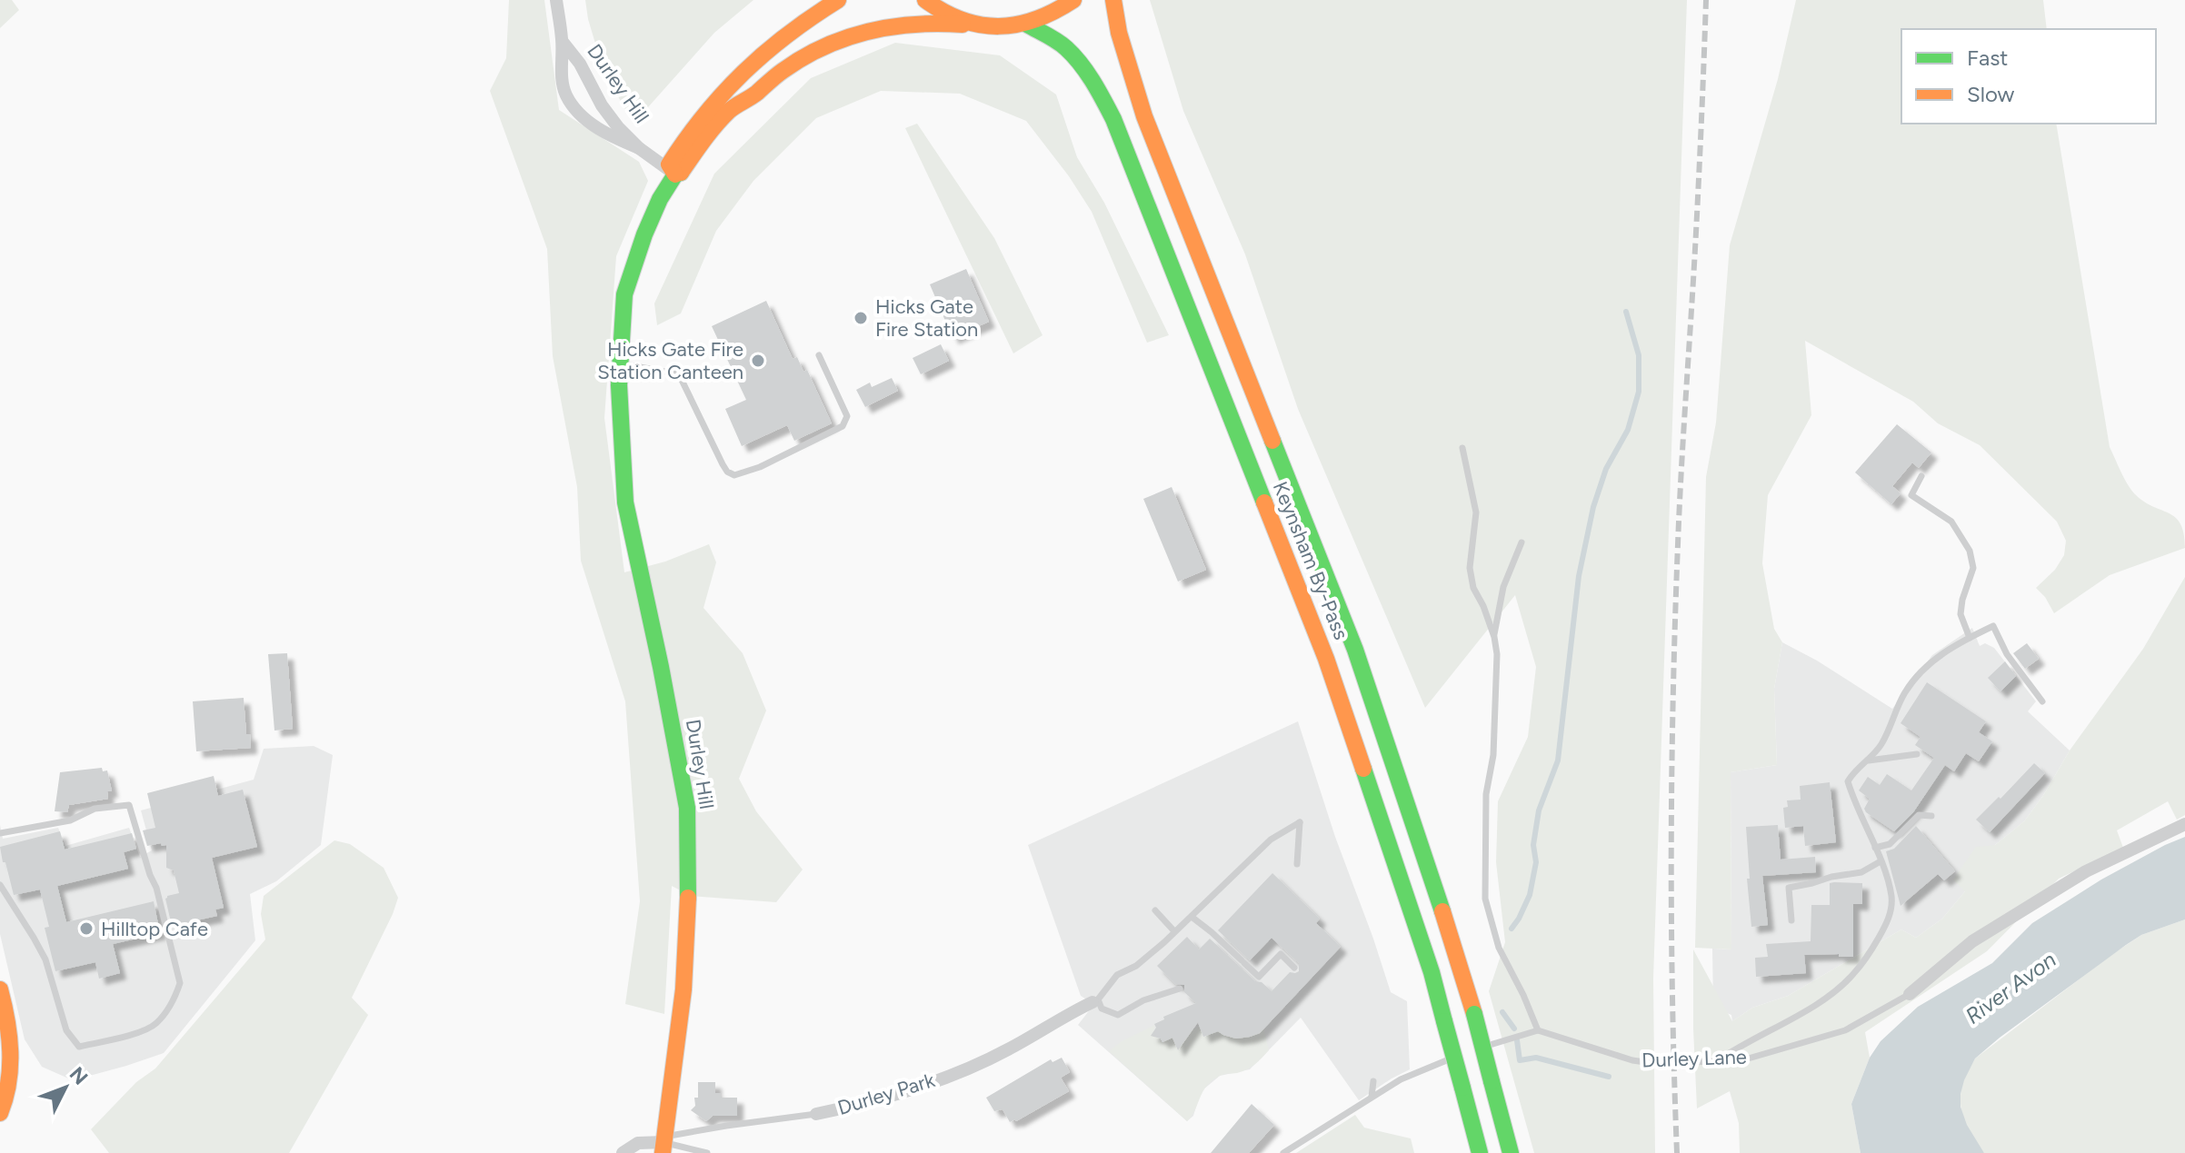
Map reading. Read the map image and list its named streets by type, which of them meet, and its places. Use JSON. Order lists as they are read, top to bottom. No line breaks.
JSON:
{"streets":{"main road":["Durley Hill","Keynsham By-Pass"],"street":["Durley Park"],"lane":["Durley Lane"]},"crossings":[["Durley Hill","Durley Park"]],"water":["River Avon"],"places":["Hicks Gate Fire Station","Hicks Gate Fire Station Canteen","Hilltop Cafe"],"legend":["Fast","Slow"],"north":"top right"}
